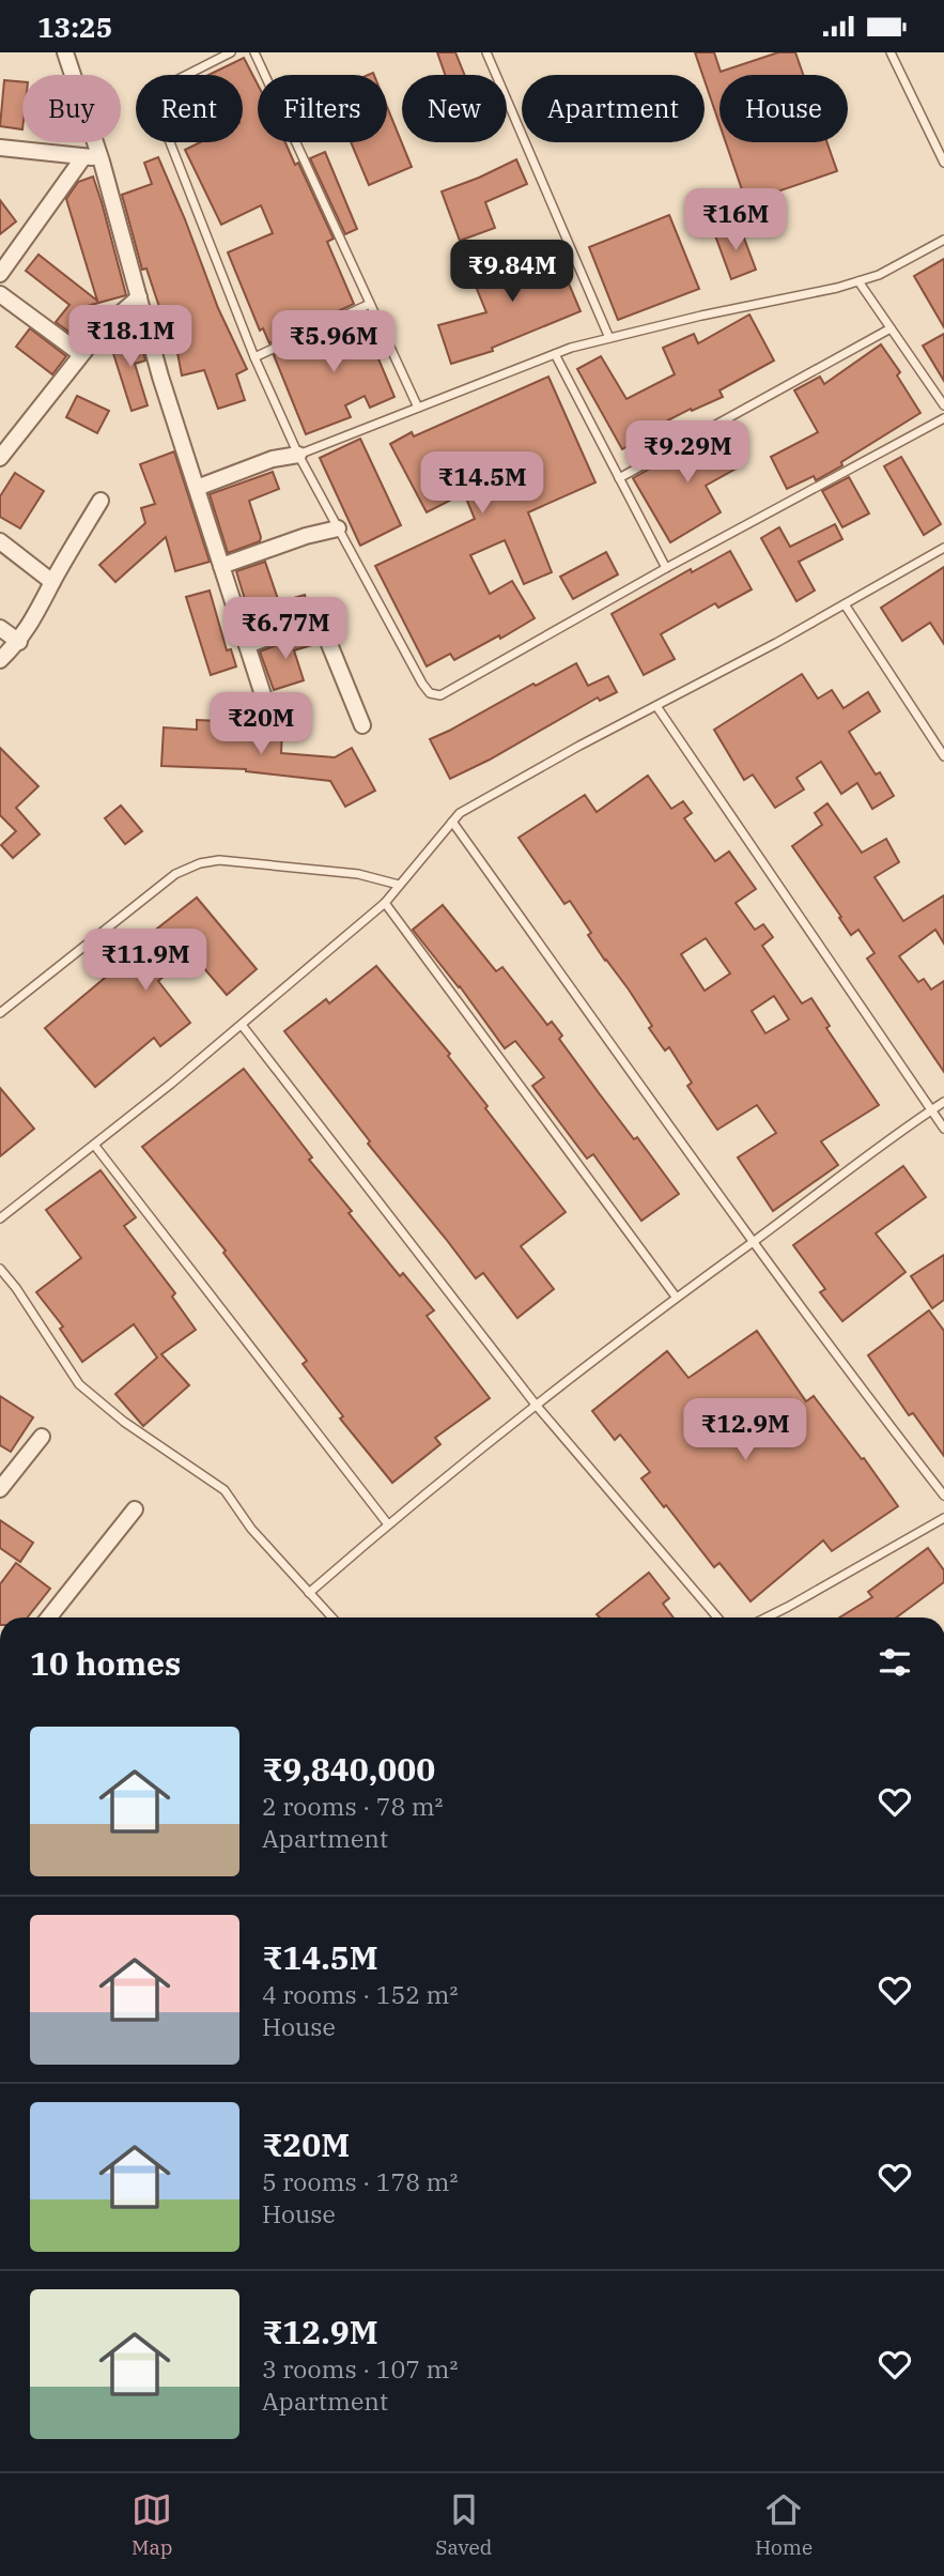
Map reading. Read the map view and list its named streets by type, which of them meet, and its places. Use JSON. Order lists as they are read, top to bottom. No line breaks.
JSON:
{"page":{"status":"13:25","chip":["Buy","Rent","Filters","New","Apartment","House"],"price":["₹16M","₹9.84M","₹18.1M","₹5.96M","₹9.29M","₹14.5M","₹6.77M","₹20M","₹11.9M","₹12.9M"],"heading":"10 homes","list":[{"name":"₹9,840,000","note":"2 rooms · 78 m² · Apartment"},{"name":"₹14.5M","note":"4 rooms · 152 m² · House"},{"name":"₹20M","note":"5 rooms · 178 m² · House"},{"name":"₹12.9M","note":"3 rooms · 107 m² · Apartment"}],"tabs":["Map","Saved","Home"]}}
